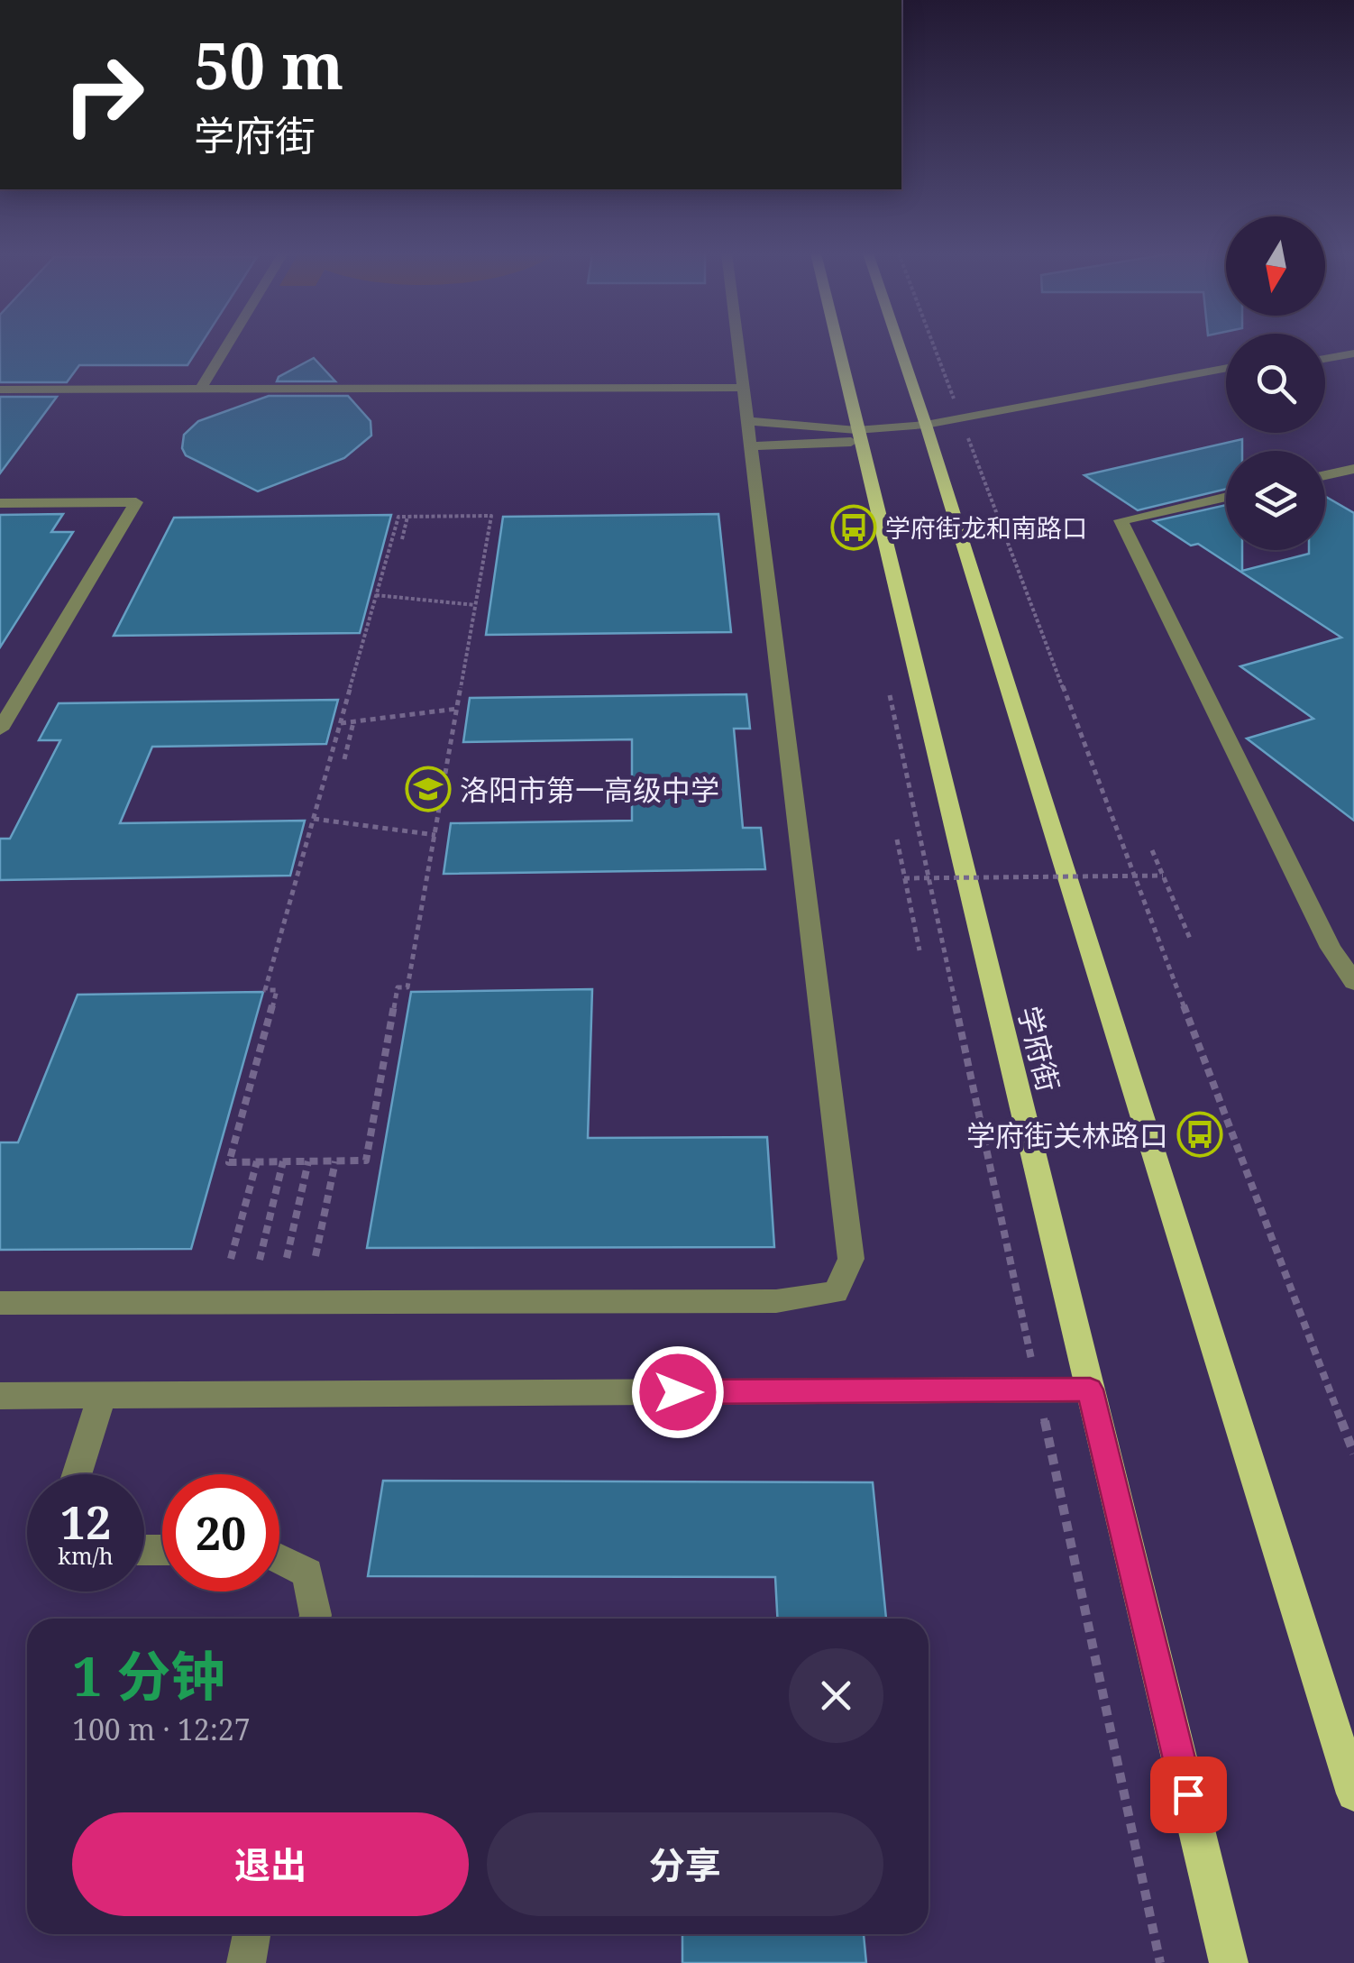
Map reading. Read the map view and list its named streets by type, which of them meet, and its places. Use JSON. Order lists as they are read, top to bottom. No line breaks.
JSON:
{"streets":{"main road":["学府街"]},"places":{"bus stop":["学府街龙和南路口","学府街关林路口"],"school or university":["洛阳市第一高级中学"]},"north":"bottom","page":{"turn":["50 m","学府街"],"speed":"12 km/h","limit":"20","heading":["1 分钟","100 m · 12:27"],"buttons":["退出","分享"]}}
